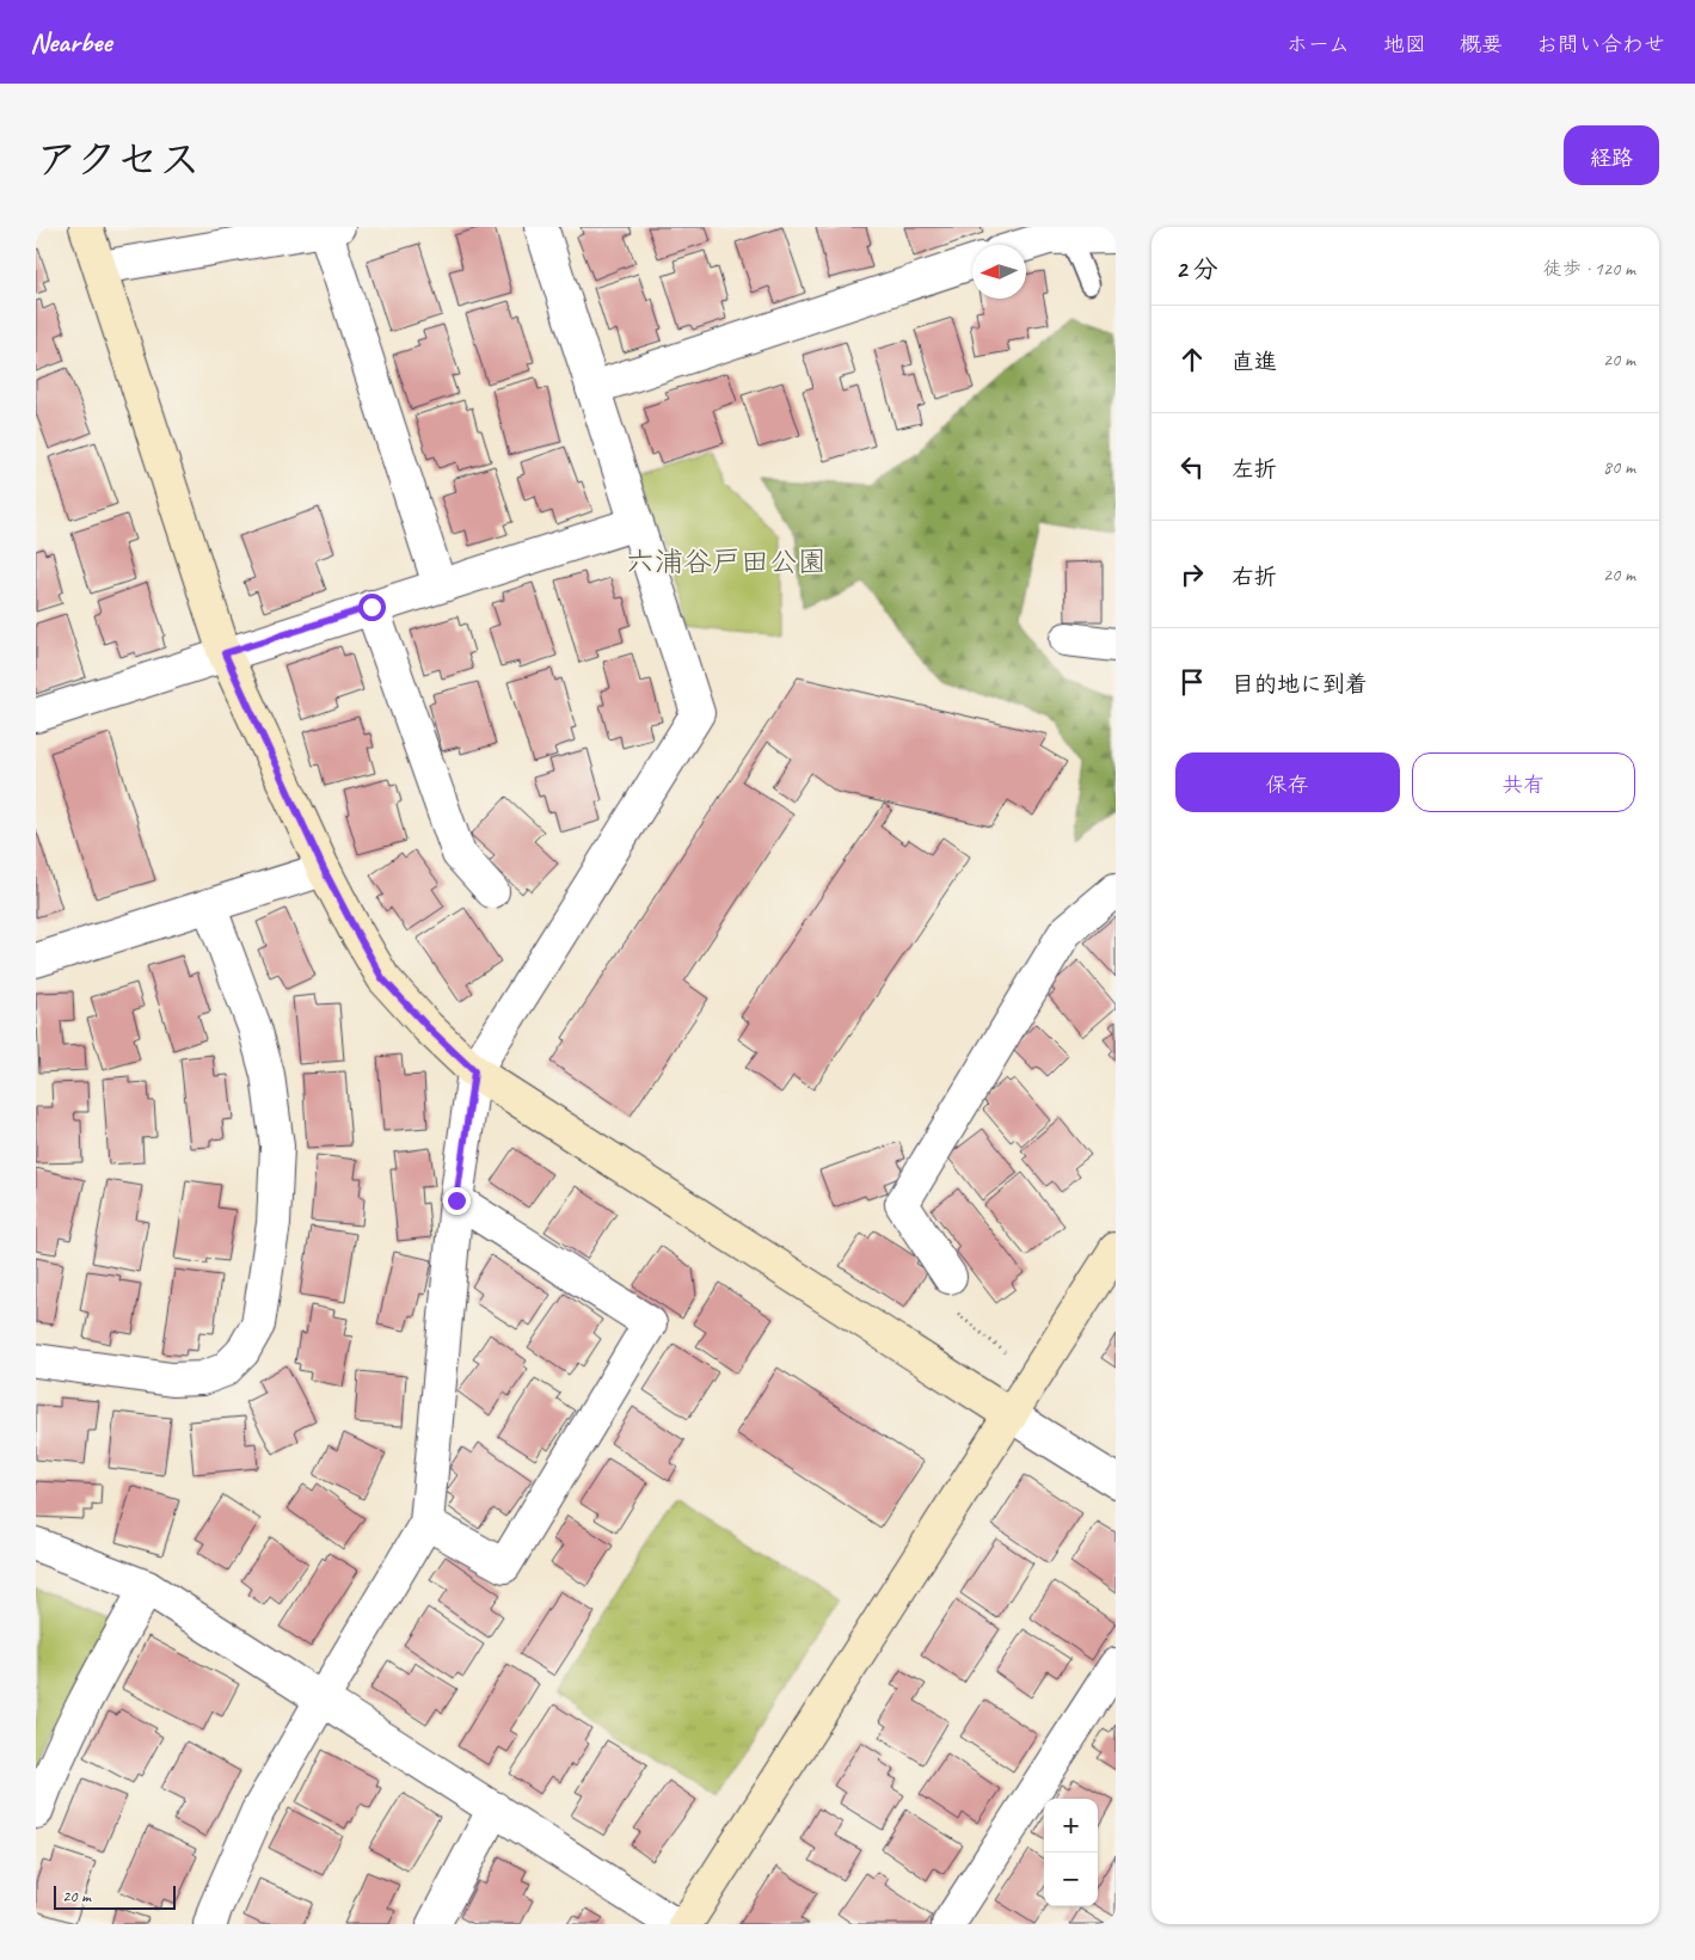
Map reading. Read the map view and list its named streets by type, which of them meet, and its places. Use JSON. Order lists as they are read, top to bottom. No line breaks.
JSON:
{"parks":["六浦谷戸田公園"],"scale_bar":"20 m","north":"left","page":{"header":"Nearbee","nav":["ホーム","地図","概要","お問い合わせ"],"title":"アクセス","buttons":["経路",["保存","共有"]],"heading":["2 分","徒歩 · 120 m"],"list":[["直進","20 m"],["左折","80 m"],["右折","20 m"],"目的地に到着"],"map_buttons":["+","−"],"scale":"20 m"}}
